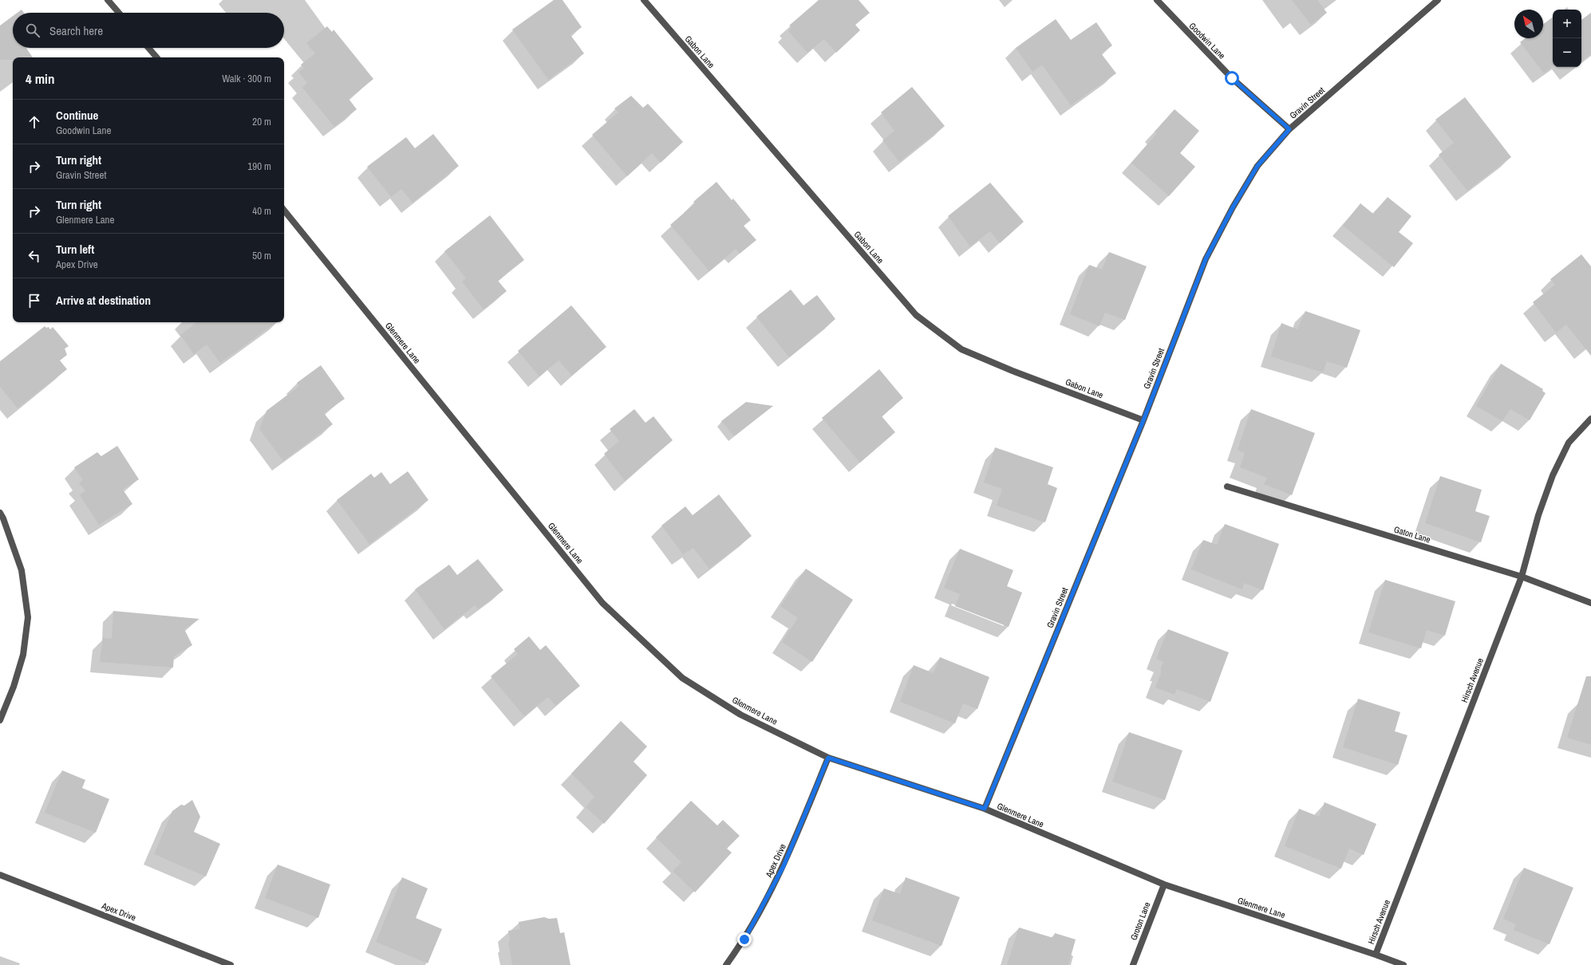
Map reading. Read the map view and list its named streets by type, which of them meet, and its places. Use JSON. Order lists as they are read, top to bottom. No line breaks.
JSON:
{"streets":{"street":["Goodwin Lane","Gabon Lane","Gravin Street","Glenmere Lane","Gaton Lane","Hirsch Avenue","Apex Drive","Groton Lane"]},"crossings":[["Goodwin Lane","Gravin Street"],["Gabon Lane","Gravin Street"],["Gravin Street","Glenmere Lane"],["Glenmere Lane","Hirsch Avenue"],["Glenmere Lane","Apex Drive"],["Glenmere Lane","Groton Lane"],["Gaton Lane","Hirsch Avenue"]],"north":"top left","page":{"map_buttons":["+","−"],"search":"Search here","heading":["4 min","Walk · 300 m"],"list":[["Continue","Goodwin Lane","20 m"],["Turn right","Gravin Street","190 m"],["Turn right","Glenmere Lane","40 m"],["Turn left","Apex Drive","50 m"],"Arrive at destination"]}}
